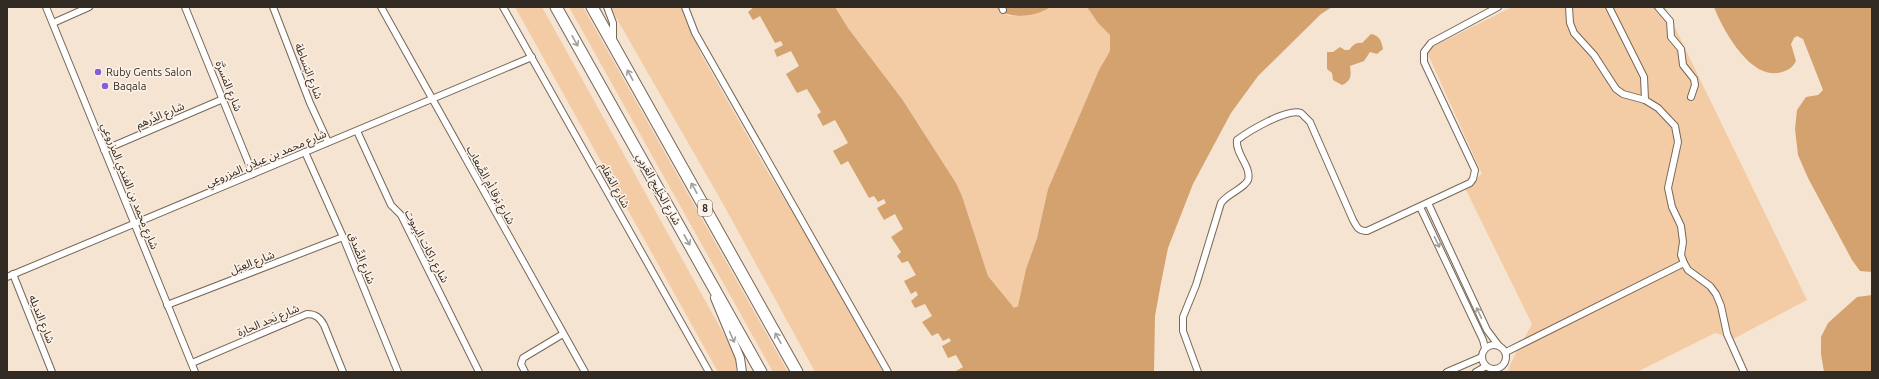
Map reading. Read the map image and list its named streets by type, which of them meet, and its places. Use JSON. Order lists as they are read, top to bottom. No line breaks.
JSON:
{"streets":{"highway":["شارع الخَلِيج العَربِي","8"],"street":["شارع البَساطة","شارع المَسرَّة","شارع الدِّرهم","شارع محمد بن عبلان المزروعي","شارع بَرقا أم الصَّعاب","شارع المَقام","شارع محمد بن الفندي المزروعي","شارع راكات البِيوت","شارع الصِّدق","شارع العِبَل","شارع النديله","شارع نَجد الحارة"]},"crossings":[["شارع البَساطة","شارع محمد بن عبلان المزروعي"],["شارع المَسرَّة","شارع الدِّرهم"],["شارع المَسرَّة","شارع محمد بن عبلان المزروعي"],["شارع الدِّرهم","شارع محمد بن الفندي المزروعي"],["شارع محمد بن عبلان المزروعي","شارع بَرقا أم الصَّعاب"],["شارع محمد بن عبلان المزروعي","شارع المَقام"],["شارع محمد بن عبلان المزروعي","شارع محمد بن الفندي المزروعي"],["شارع محمد بن عبلان المزروعي","شارع راكات البِيوت"],["شارع محمد بن عبلان المزروعي","شارع الصِّدق"],["شارع محمد بن عبلان المزروعي","شارع النديله"],["شارع محمد بن الفندي المزروعي","شارع العِبَل"],["شارع محمد بن الفندي المزروعي","شارع نَجد الحارة"],["شارع الصِّدق","شارع العِبَل"]],"places":["Ruby Gents Salon","Baqala"]}
